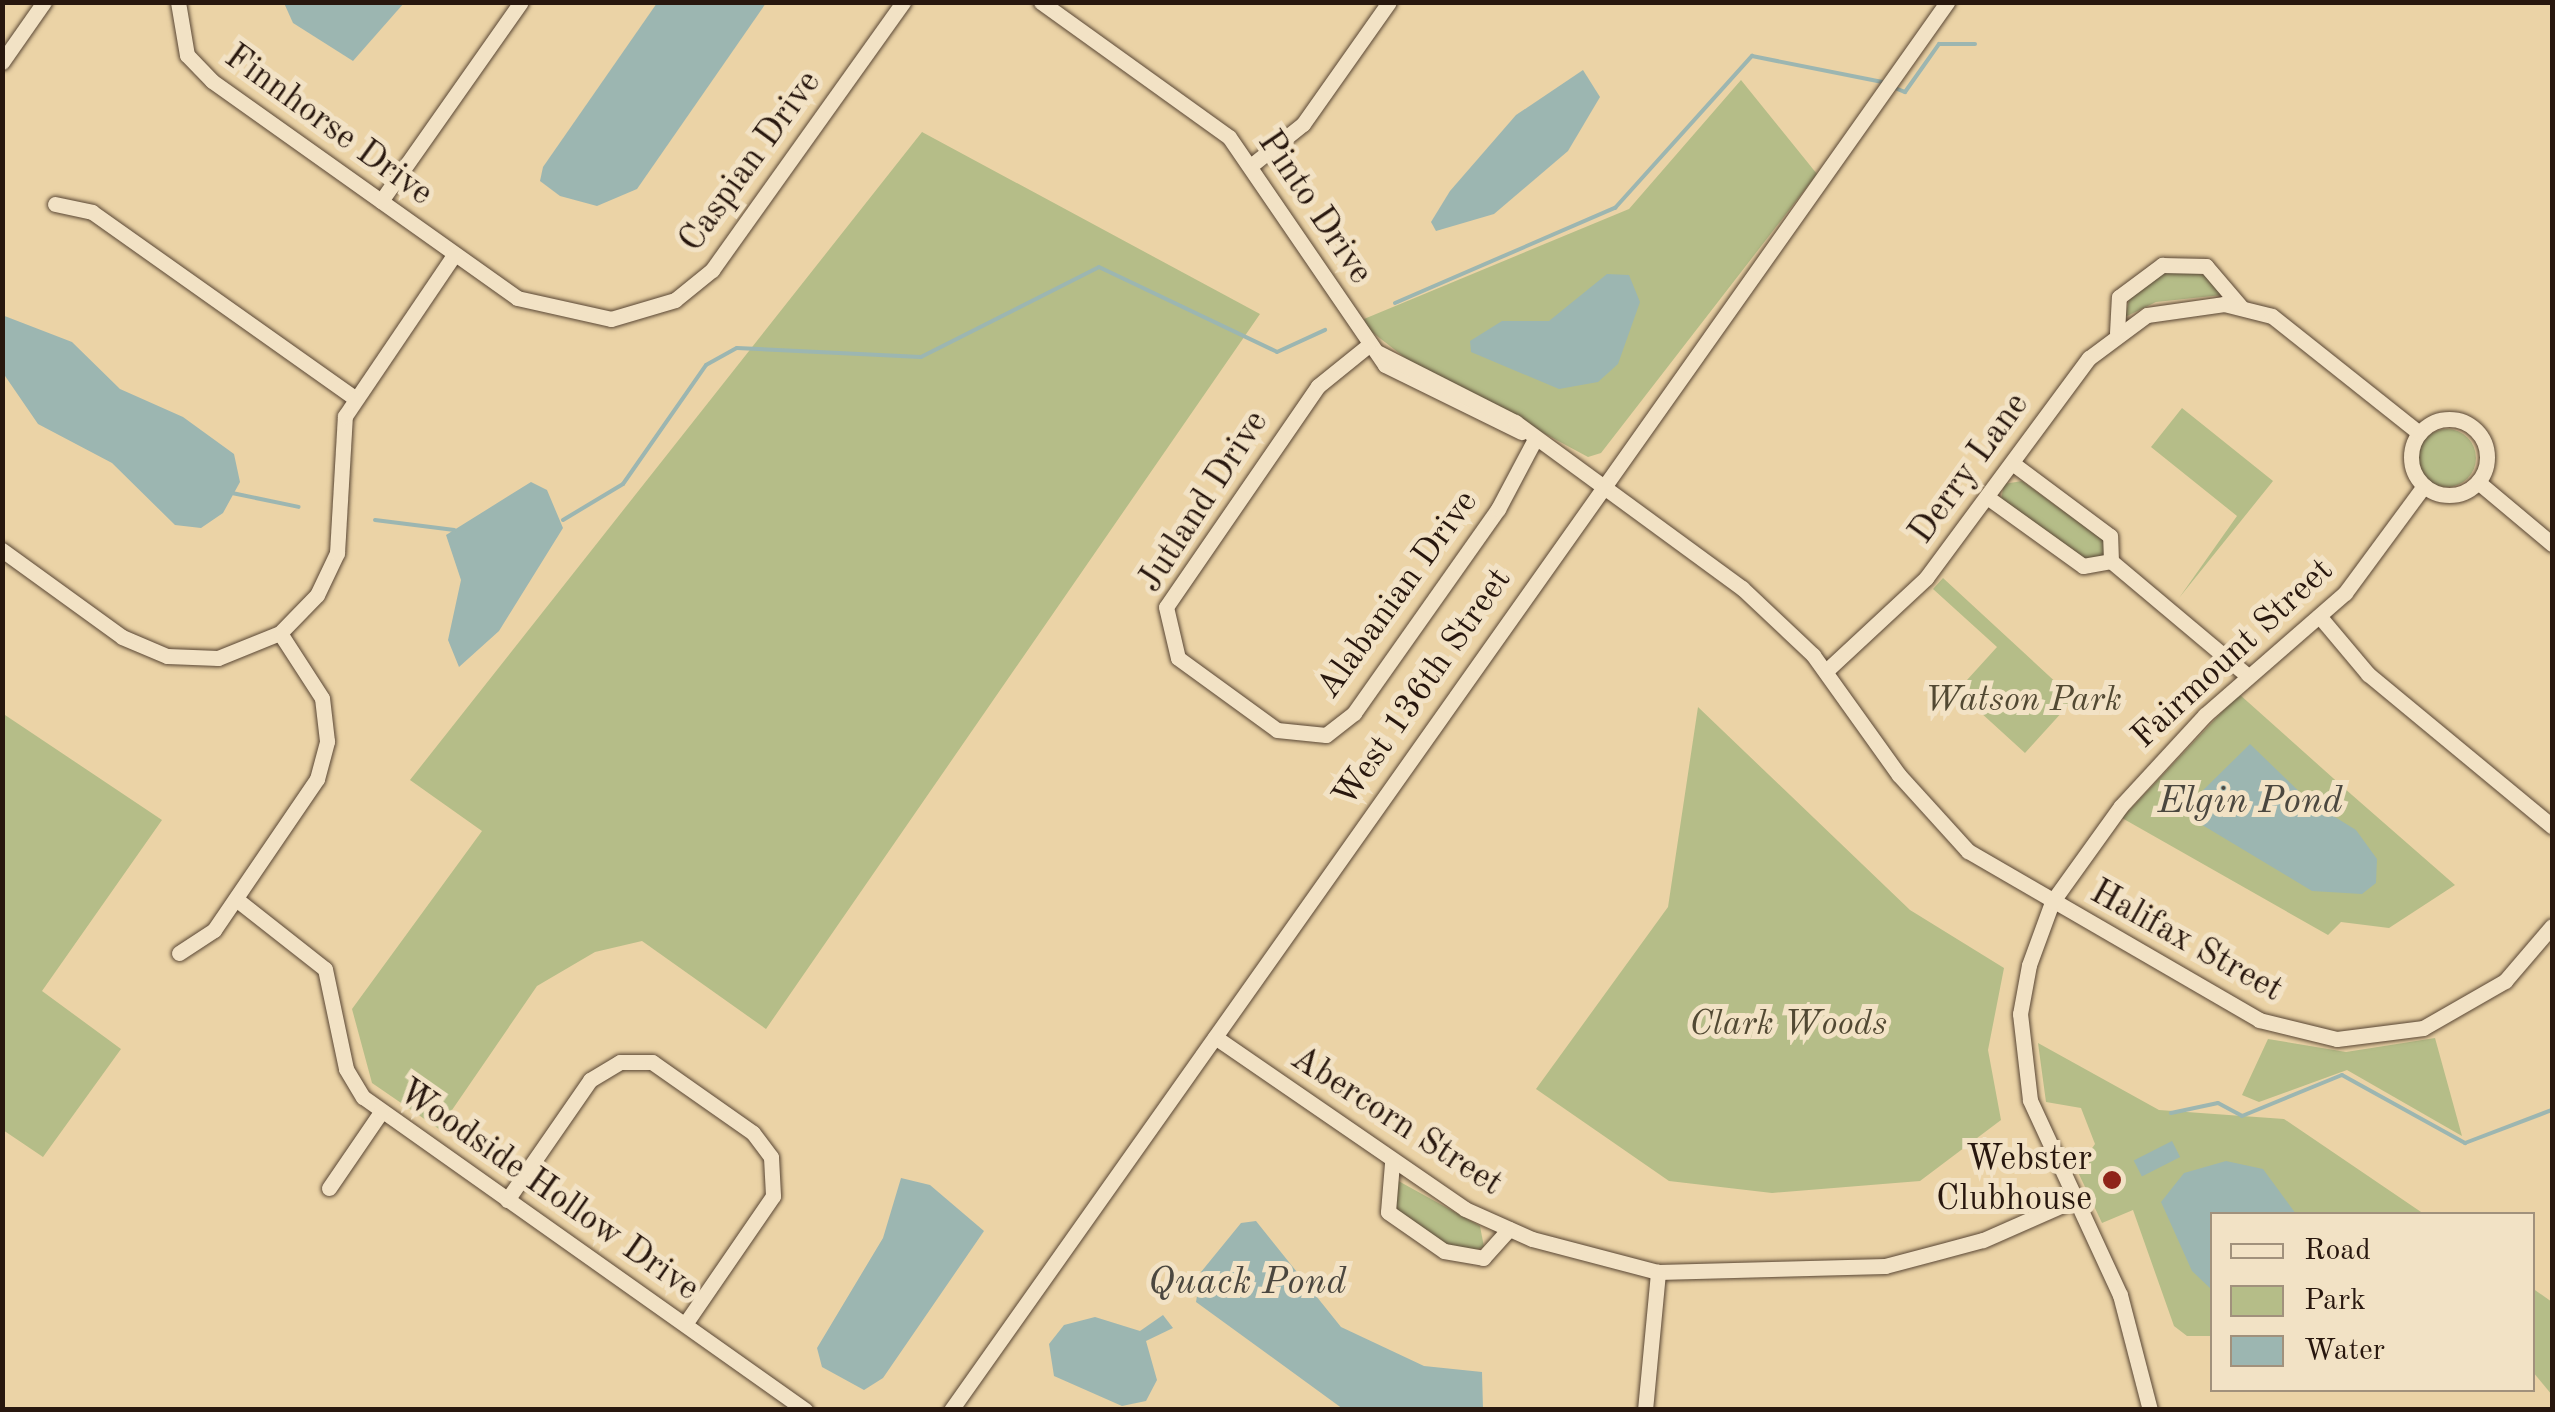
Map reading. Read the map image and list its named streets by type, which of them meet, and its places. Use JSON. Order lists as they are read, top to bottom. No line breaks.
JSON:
{"streets":{"street":["Finnhorse Drive","Caspian Drive","Pinto Drive","Derry Lane","Jutland Drive","Alabanian Drive","Fairmount Street","West 136th Street","Halifax Street","Abercorn Street","Woodside Hollow Drive"]},"crossings":[["Finnhorse Drive","Caspian Drive"],["Pinto Drive","Derry Lane"],["Pinto Drive","Jutland Drive"],["Pinto Drive","Alabanian Drive"],["Pinto Drive","West 136th Street"],["Pinto Drive","Halifax Street"],["Derry Lane","Halifax Street"],["Jutland Drive","Alabanian Drive"],["Fairmount Street","Halifax Street"],["Fairmount Street","Abercorn Street"],["West 136th Street","Abercorn Street"]],"water":["Elgin Pond","Quack Pond"],"parks":["Watson Park","Clark Woods"],"places":["Webster Clubhouse"],"legend":["Road","Park","Water"]}
